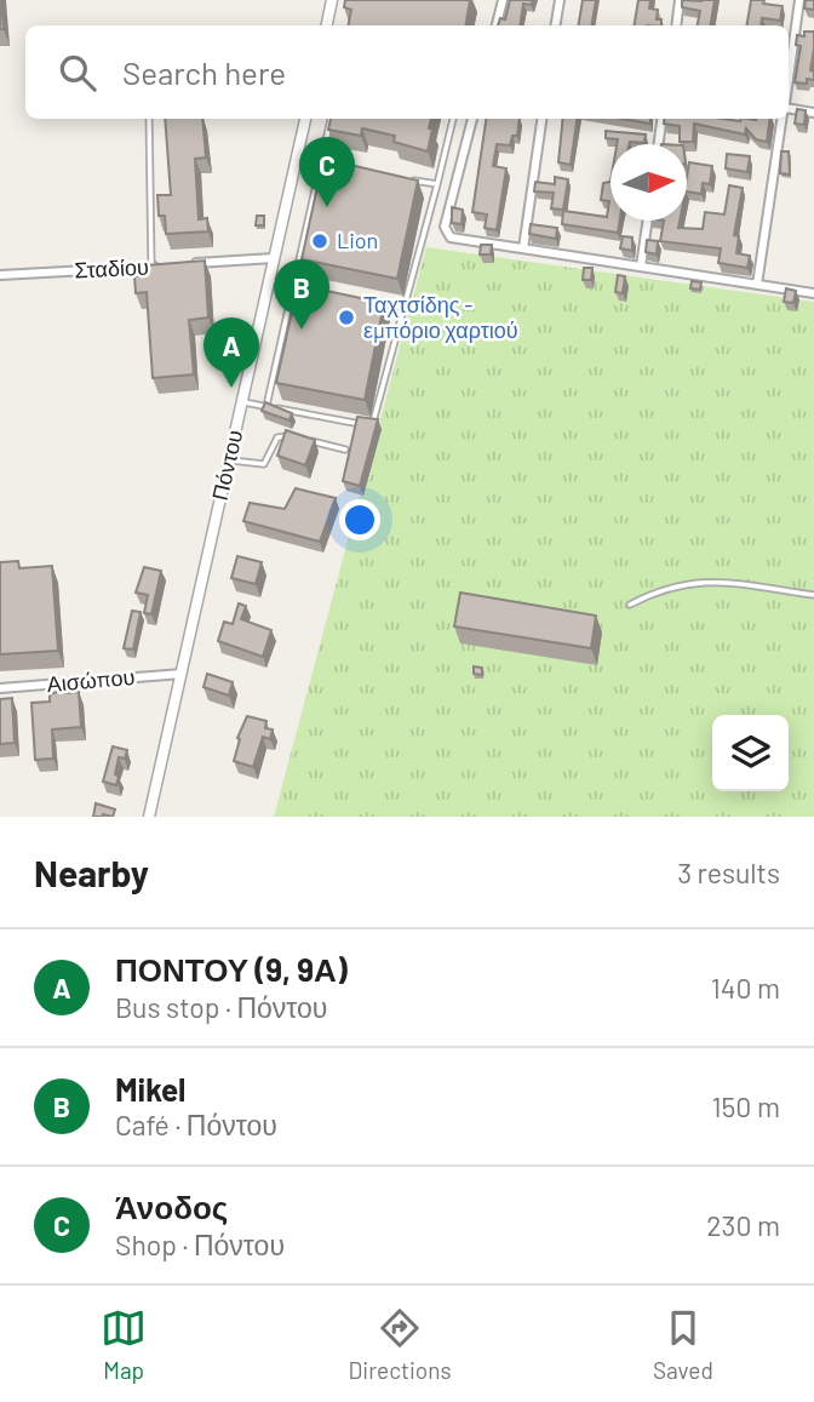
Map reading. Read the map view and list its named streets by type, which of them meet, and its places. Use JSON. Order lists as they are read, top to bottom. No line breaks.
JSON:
{"streets":{"street":["Σταδίου","Πόντου","Αισώπου"]},"crossings":[["Πόντου","Αισώπου"]],"places":["Lion","Ταχτσίδης - εμπόριο χαρτιού"],"north":"right","page":{"search":"Search here","pins":["C","B","A"],"heading":["Nearby","3 results"],"list":[{"mark":"A","name":"ΠΟΝΤΟΥ (9, 9Α)","note":"Bus stop · Πόντου","value":"140 m"},{"mark":"B","name":"Mikel","note":"Café · Πόντου","value":"150 m"},{"mark":"C","name":"Άνοδος","note":"Shop · Πόντου","value":"230 m"}],"nav":["Map","Directions","Saved"]}}
